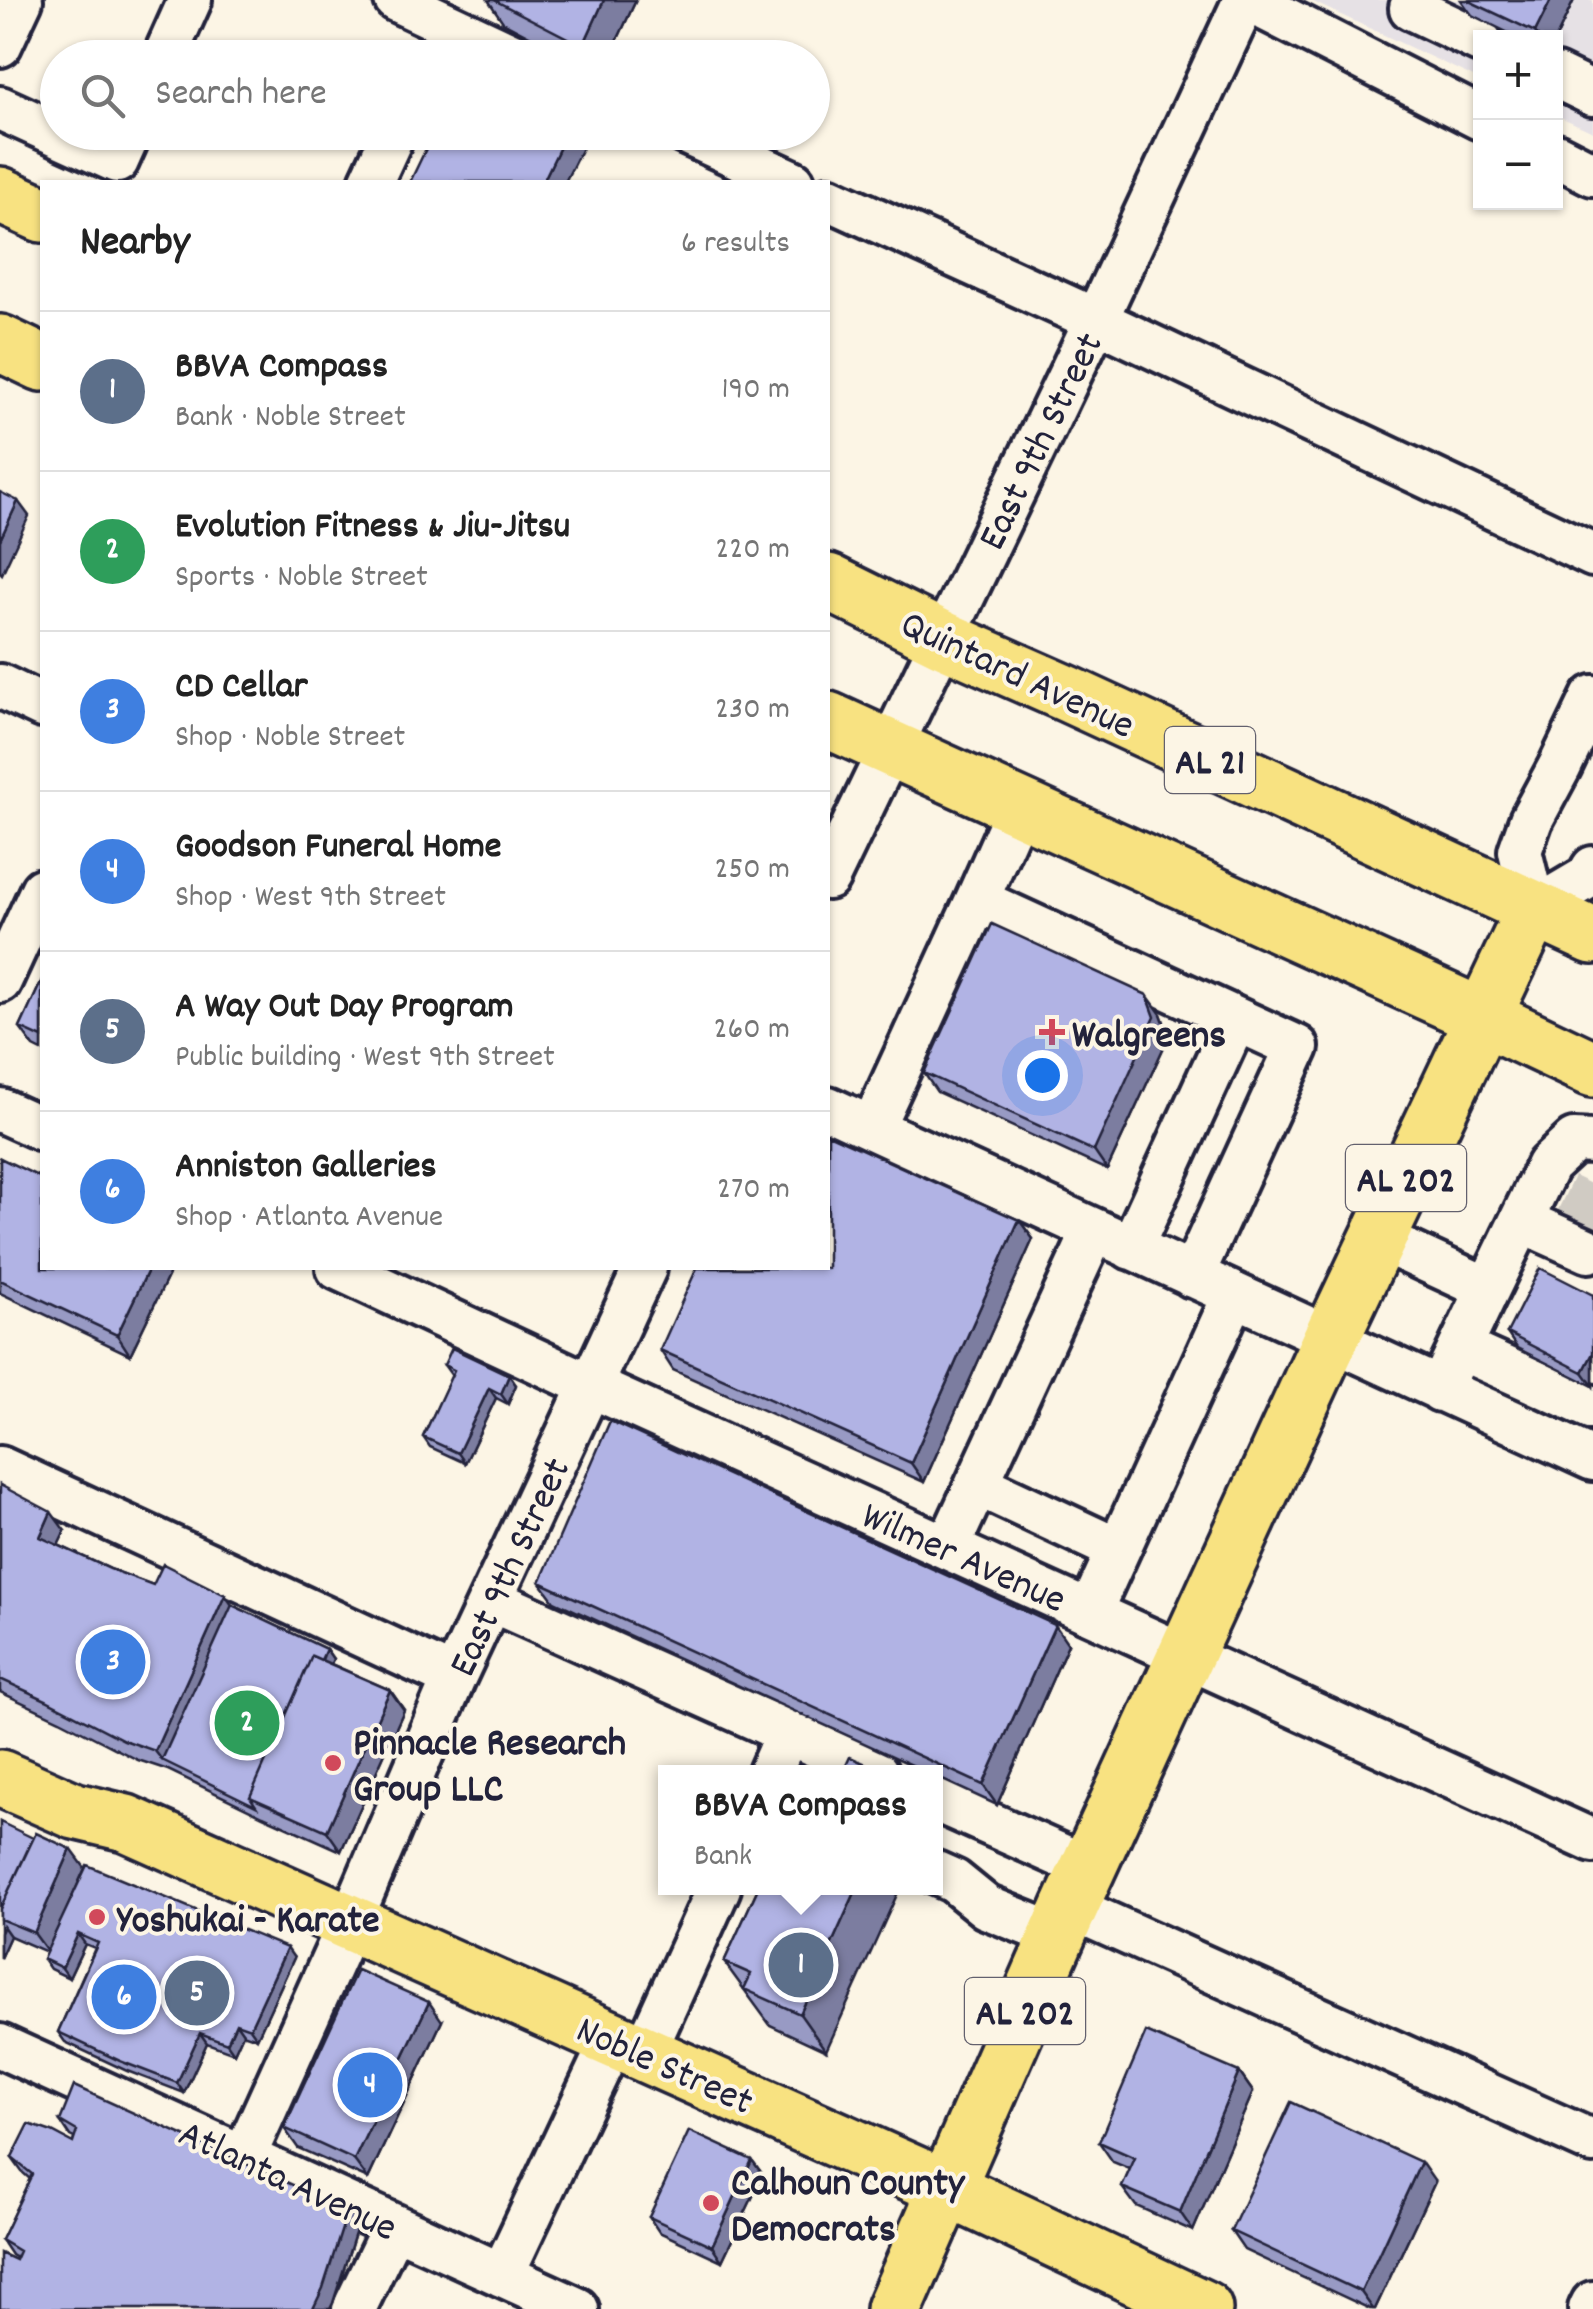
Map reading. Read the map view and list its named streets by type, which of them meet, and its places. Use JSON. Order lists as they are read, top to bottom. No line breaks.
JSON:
{"streets":{"main road":["Quintard Avenue","AL 21","AL 202","Noble Street"],"street":["East 9th Street","Wilmer Avenue","Atlanta Avenue"]},"crossings":[["East 9th Street","Quintard Avenue"],["East 9th Street","Wilmer Avenue"],["East 9th Street","Noble Street"],["East 9th Street","Atlanta Avenue"],["Quintard Avenue","AL 202"],["AL 202","Wilmer Avenue"],["AL 202","Noble Street"]],"places":{"health":["Walgreens"],"other":["Pinnacle Research Group LLC","Yoshukai - Karate","Calhoun County Democrats"]},"page":{"map_buttons":["+","−"],"search":"Search here","heading":["Nearby","6 results"],"list":[{"mark":"1","name":"BBVA Compass","note":"Bank · Noble Street","value":"190 m"},{"mark":"2","name":"Evolution Fitness & Jiu-Jitsu","note":"Sports · Noble Street","value":"220 m"},{"mark":"3","name":"CD Cellar","note":"Shop · Noble Street","value":"230 m"},{"mark":"4","name":"Goodson Funeral Home","note":"Shop · West 9th Street","value":"250 m"},{"mark":"5","name":"A Way Out Day Program","note":"Public building · West 9th Street","value":"260 m"},{"mark":"6","name":"Anniston Galleries","note":"Shop · Atlanta Avenue","value":"270 m"}],"pins":["3","2","1","5","6","4"],"popup":["BBVA Compass","Bank"]}}
